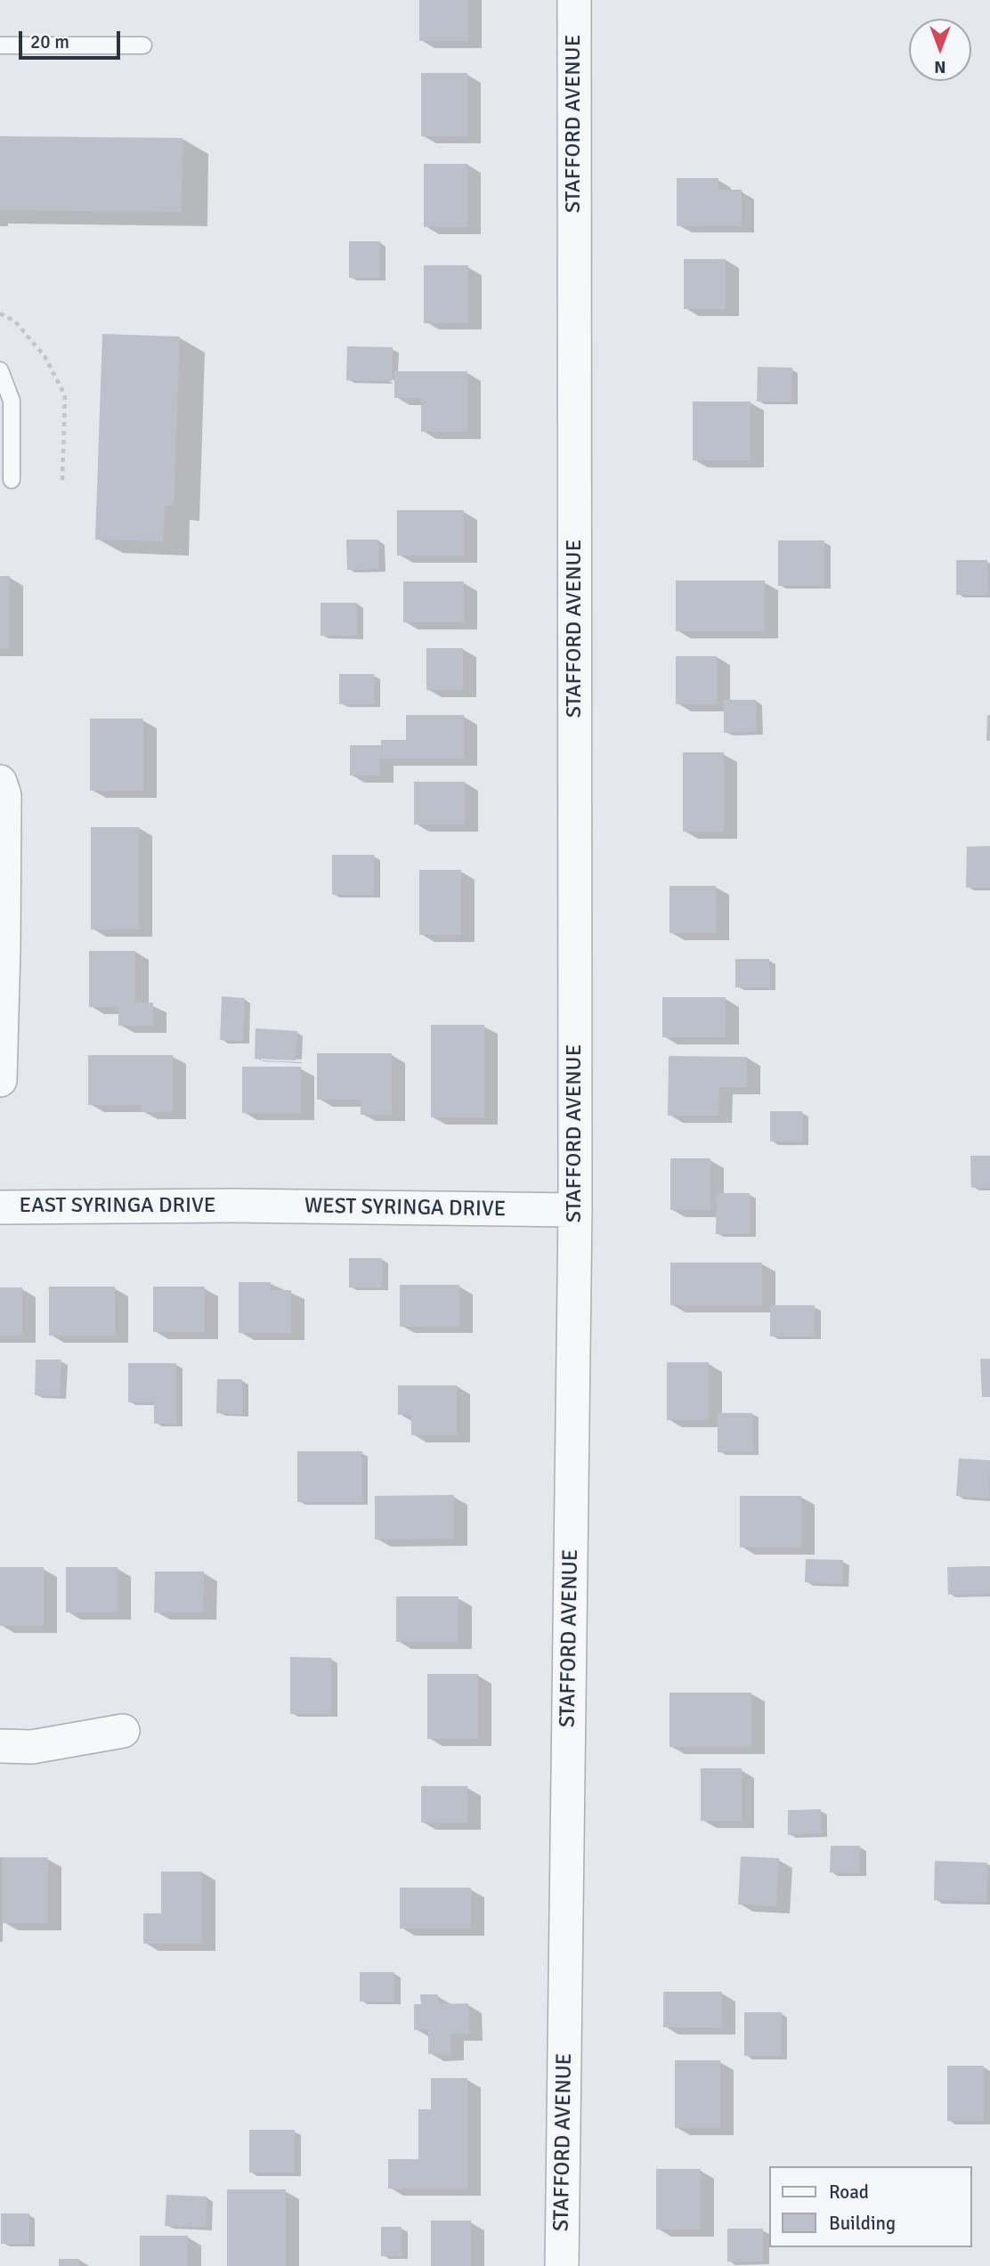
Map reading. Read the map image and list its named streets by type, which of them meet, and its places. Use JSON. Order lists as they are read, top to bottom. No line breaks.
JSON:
{"streets":{"street":["STAFFORD AVENUE","EAST SYRINGA DRIVE","WEST SYRINGA DRIVE"]},"crossings":[["STAFFORD AVENUE","WEST SYRINGA DRIVE"],["EAST SYRINGA DRIVE","WEST SYRINGA DRIVE"]],"legend":["Road","Building"],"scale_bar":"20 m","north":"bottom"}
